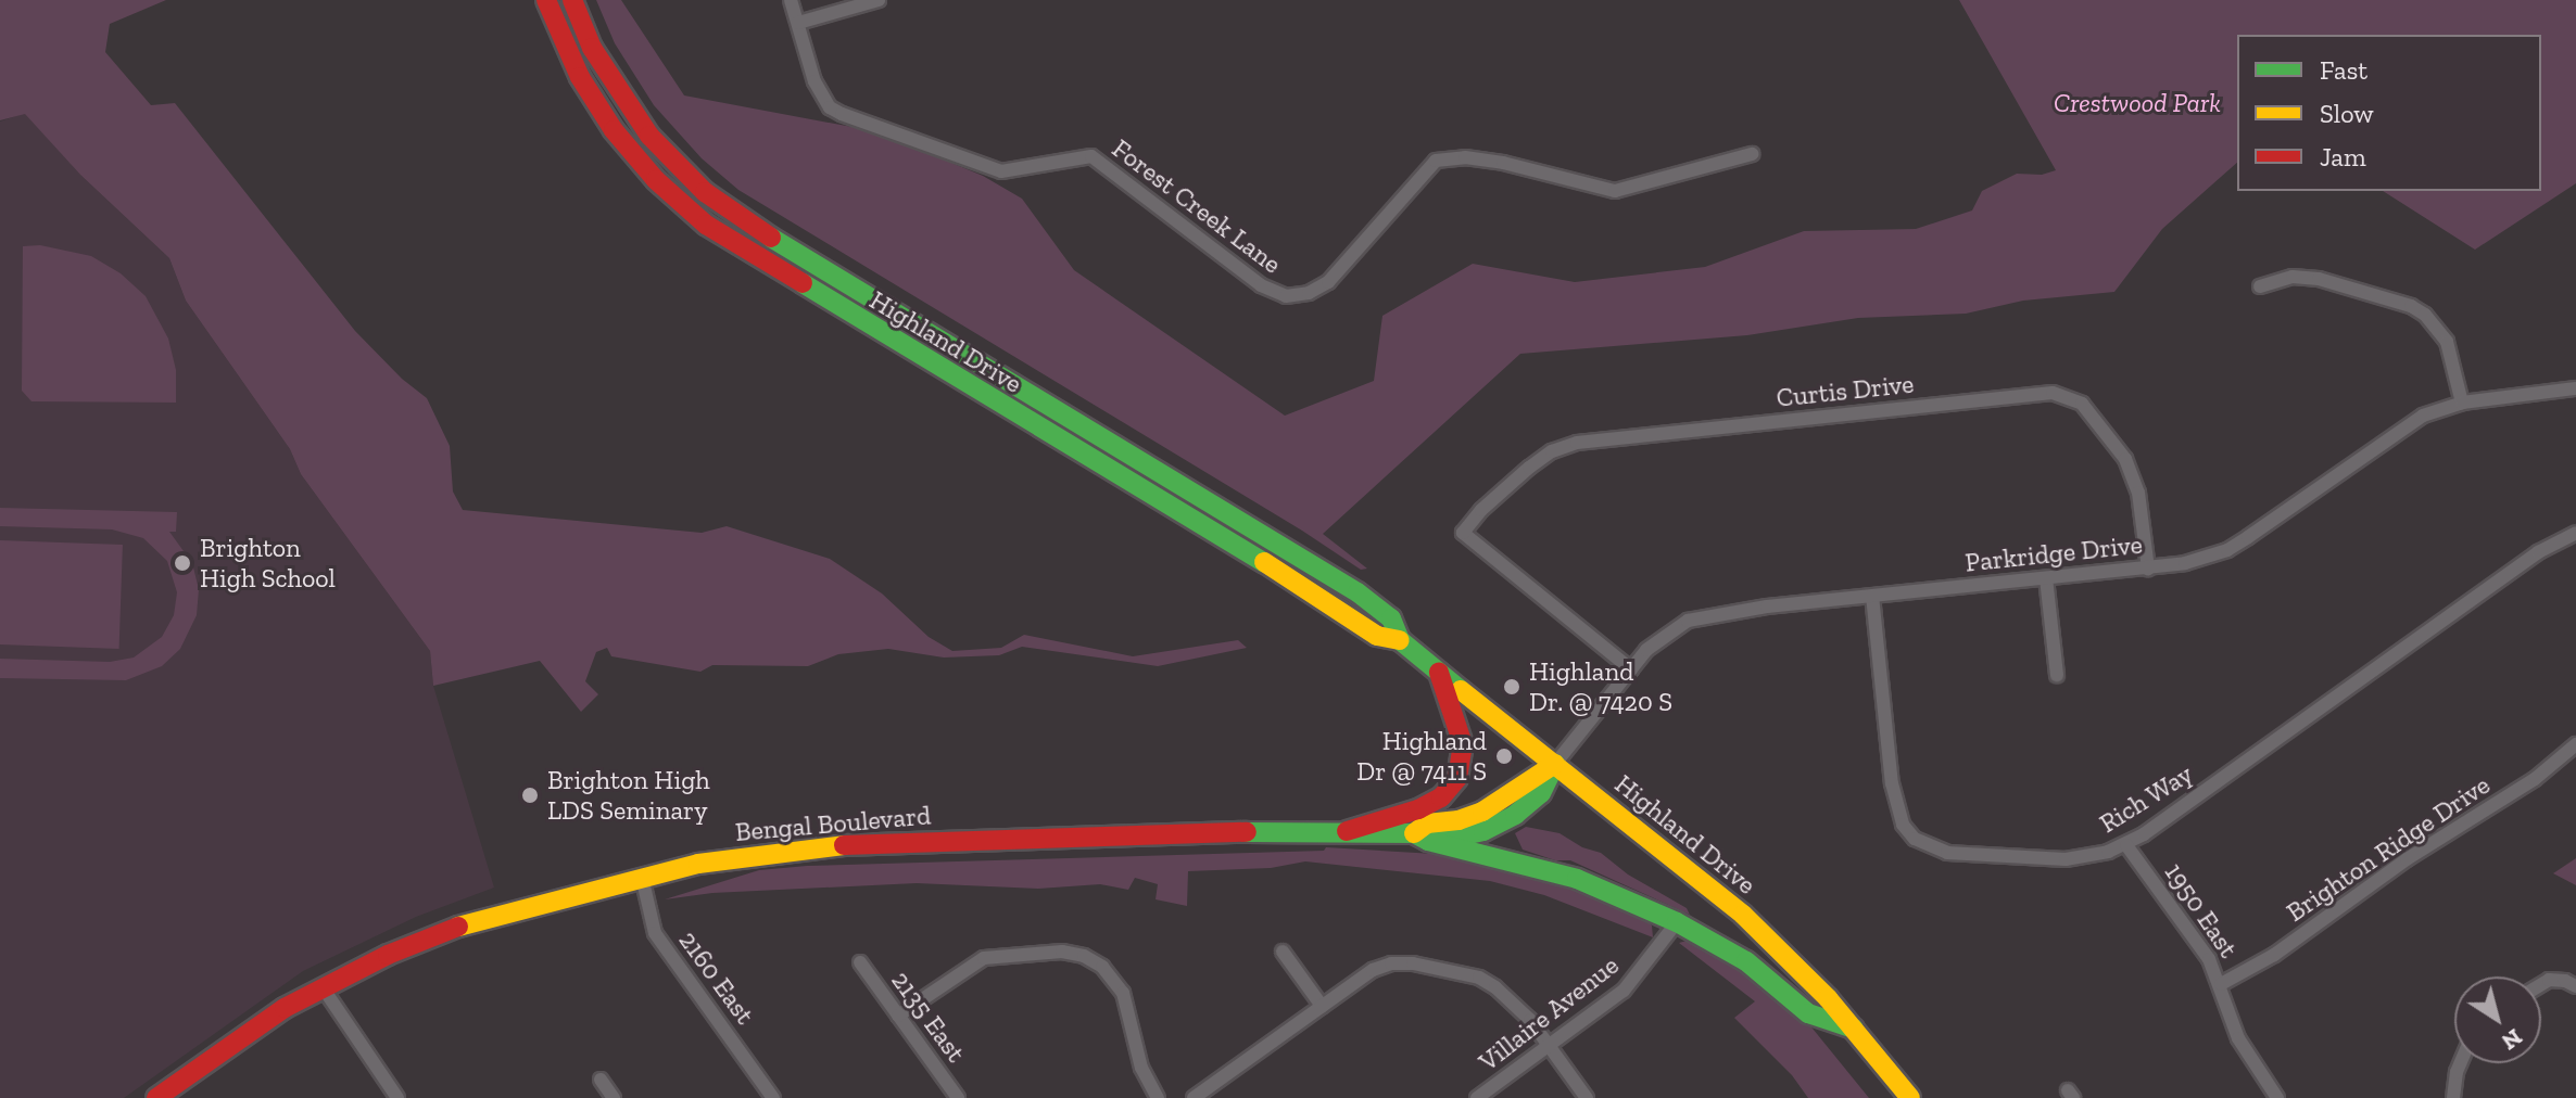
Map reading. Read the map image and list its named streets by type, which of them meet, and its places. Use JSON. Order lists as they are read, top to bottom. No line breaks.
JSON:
{"streets":{"main road":["Highland Drive","Bengal Boulevard"],"street":["Forest Creek Lane","Curtis Drive","Parkridge Drive","Rich Way","Brighton Ridge Drive","1950 East","2160 East","Villaire Avenue","2135 East"]},"crossings":[["Highland Drive","Parkridge Drive"],["Highland Drive","Bengal Boulevard"],["Curtis Drive","Parkridge Drive"],["Parkridge Drive","Rich Way"],["Parkridge Drive","Bengal Boulevard"],["Rich Way","1950 East"],["Bengal Boulevard","2160 East"],["Brighton Ridge Drive","1950 East"]],"parks":["Crestwood Park"],"places":["Brighton High School","Highland Dr. @ 7420 S","Highland Dr @ 7411 S","Brighton High LDS Seminary"],"legend":["Fast","Slow","Jam"],"north":"bottom right"}
